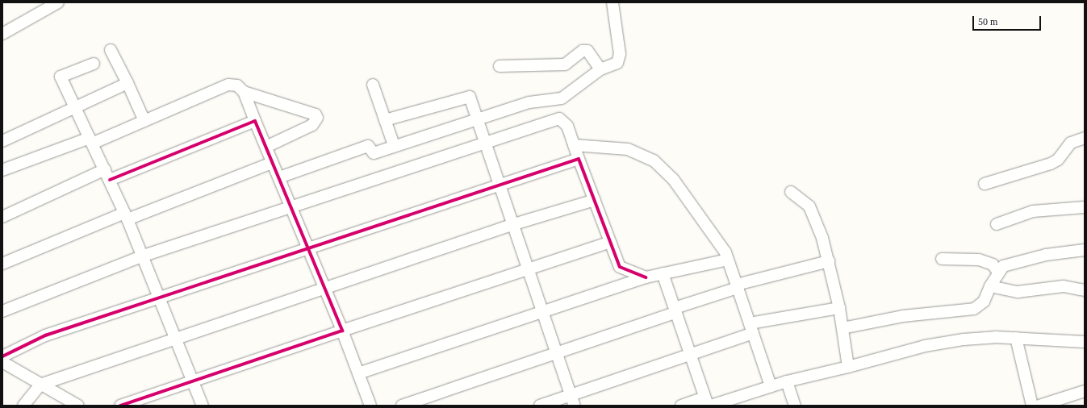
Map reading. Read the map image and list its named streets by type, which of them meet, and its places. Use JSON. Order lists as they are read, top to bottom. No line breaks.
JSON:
{"scale_bar":"50 m"}
